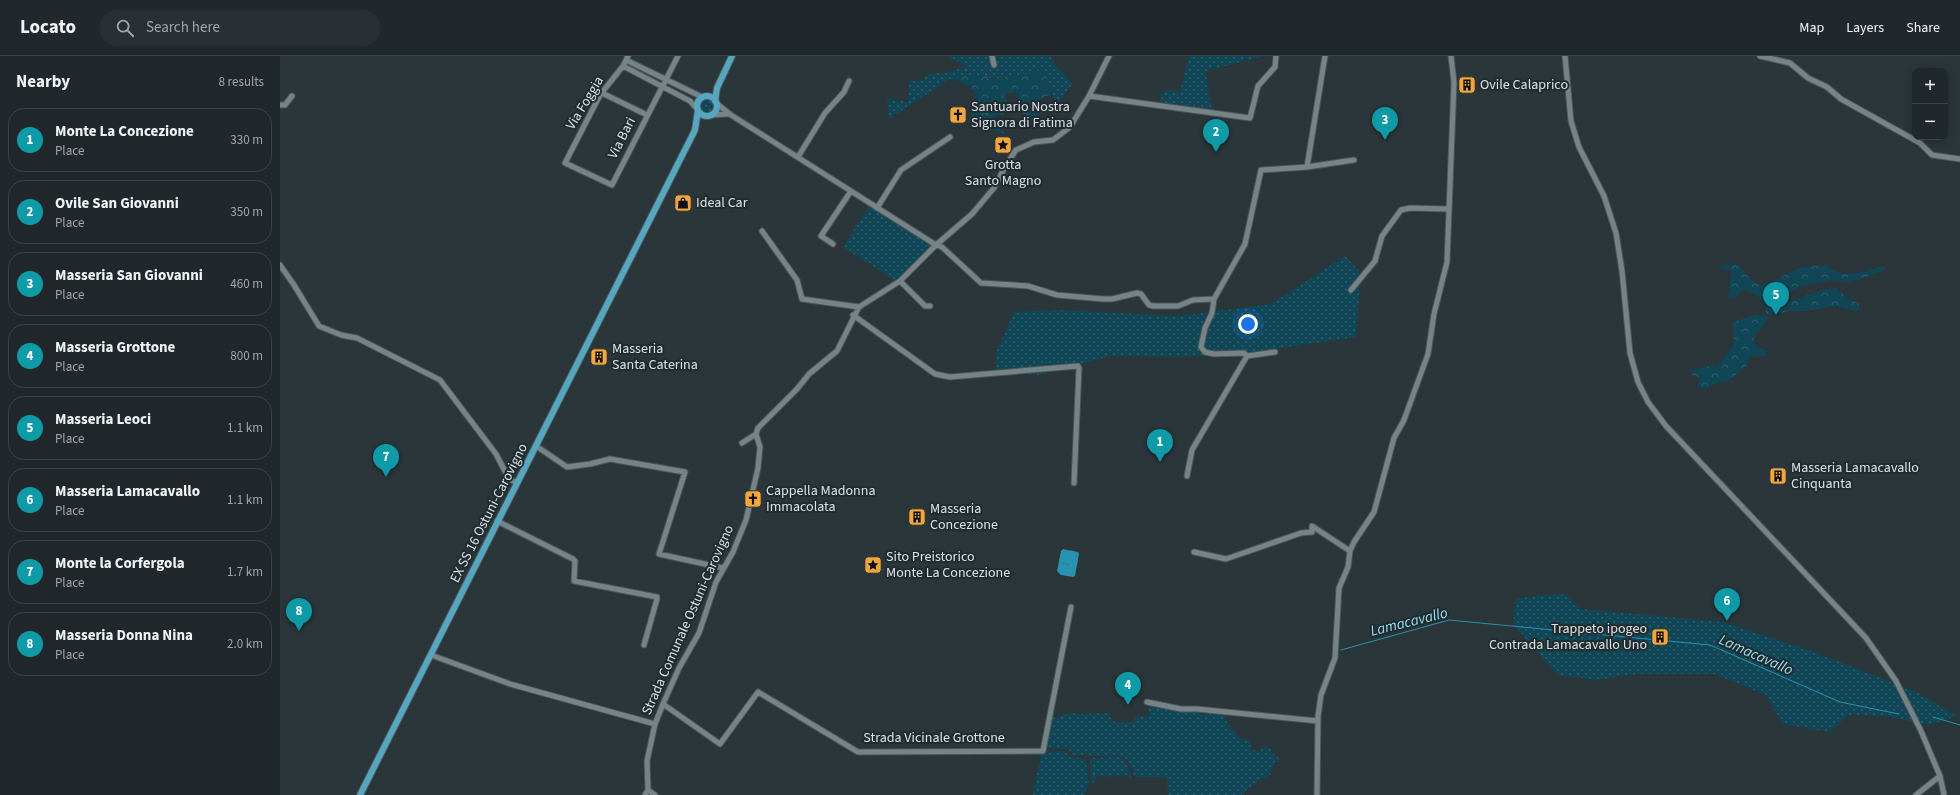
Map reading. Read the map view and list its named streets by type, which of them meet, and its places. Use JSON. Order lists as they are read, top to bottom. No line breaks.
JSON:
{"streets":{"main road":["EX SS 16 Ostuni-Carovigno"],"street":["Via Foggia","Via Bari","Strada Comunale Ostuni-Carovigno","Strada Vicinale Grottone"]},"crossings":[["Via Foggia","Via Bari"],["Strada Comunale Ostuni-Carovigno","Strada Vicinale Grottone"]],"water":["Lamacavallo"],"places":{"building":["Ovile Calaprico","Masseria Santa Caterina","Masseria Lamacavallo Cinquanta","Masseria Concezione","Trappeto ipogeo Contrada Lamacavallo Uno"],"church":["Santuario Nostra Signora di Fatima","Cappella Madonna Immacolata"],"place":["Grotta Santo Magno","Sito Preistorico Monte La Concezione"],"shop":["Ideal Car"]},"page":{"header":"Locato","search":"Search here","nav":["Map","Layers","Share"],"heading":["Nearby","8 results"],"map_buttons":["+","−"],"pins":["3","2","5","1","7","6","8","4"],"list":[{"mark":"1","name":"Monte La Concezione","note":"Place","value":"330 m"},{"mark":"2","name":"Ovile San Giovanni","note":"Place","value":"350 m"},{"mark":"3","name":"Masseria San Giovanni","note":"Place","value":"460 m"},{"mark":"4","name":"Masseria Grottone","note":"Place","value":"800 m"},{"mark":"5","name":"Masseria Leoci","note":"Place","value":"1.1 km"},{"mark":"6","name":"Masseria Lamacavallo","note":"Place","value":"1.1 km"},{"mark":"7","name":"Monte la Corfergola","note":"Place","value":"1.7 km"},{"mark":"8","name":"Masseria Donna Nina","note":"Place","value":"2.0 km"}]}}
